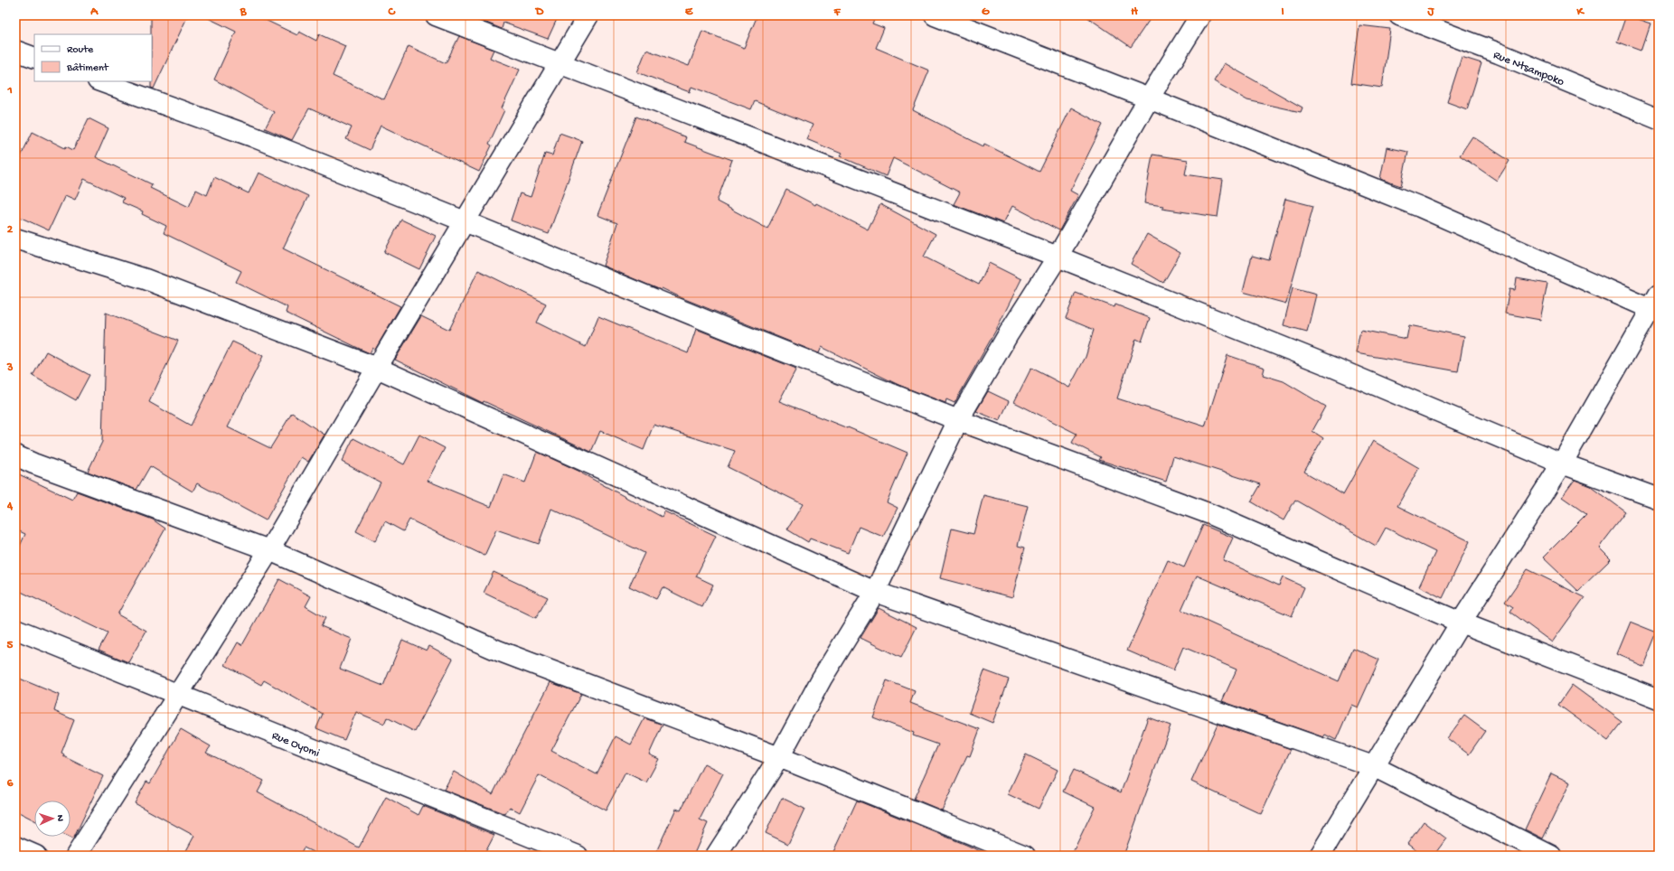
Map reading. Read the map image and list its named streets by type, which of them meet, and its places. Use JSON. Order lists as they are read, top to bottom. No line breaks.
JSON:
{"streets":{"street":["Rue Ntsampoko","Rue Oyomi"]},"legend":["Route","Bâtiment"],"north":"right","grid":{"columns":["A","B","C","D","E","F","G","H","I","J","K"],"rows":["1","2","3","4","5","6"]}}
